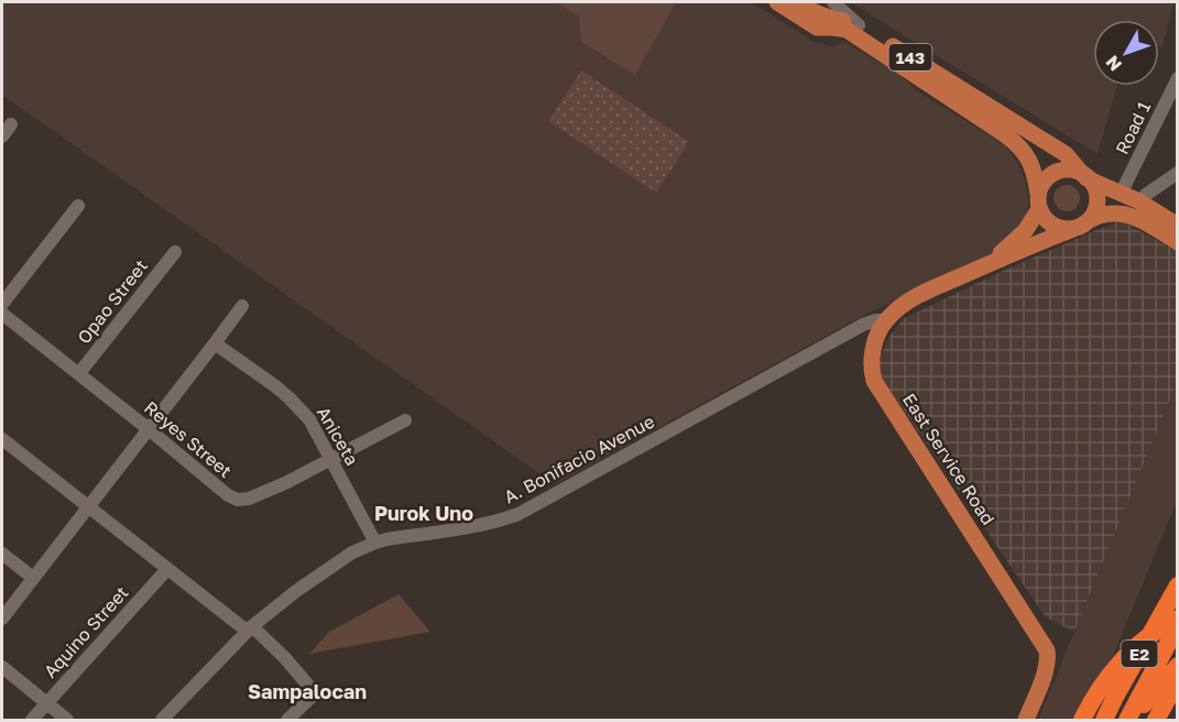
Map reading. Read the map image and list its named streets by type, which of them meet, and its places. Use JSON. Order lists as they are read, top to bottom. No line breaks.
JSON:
{"streets":{"highway":["E2"],"main road":["143","East Service Road"],"street":["Road 1","Opao Street","Aniceta","Reyes Street","A. Bonifacio Avenue","Aquino Street"]},"crossings":[["143","Road 1"],["143","East Service Road"],["Opao Street","Reyes Street"],["Aniceta","Reyes Street"],["Aniceta","A. Bonifacio Avenue"],["A. Bonifacio Avenue","East Service Road"]],"districts":["Purok Uno","Sampalocan"],"north":"bottom left"}
